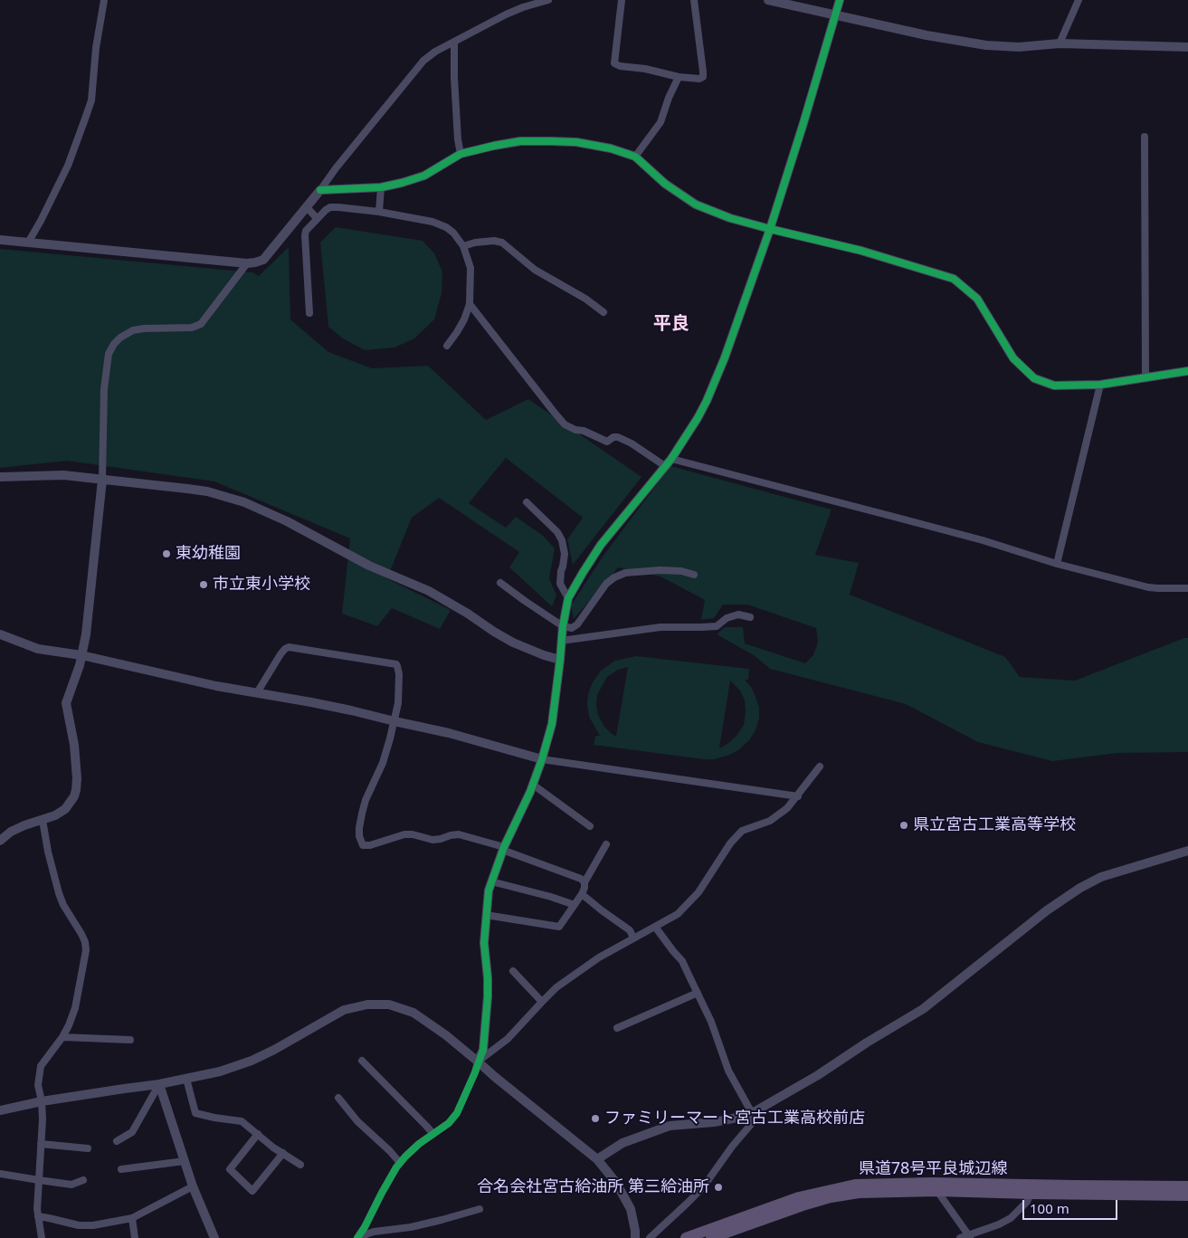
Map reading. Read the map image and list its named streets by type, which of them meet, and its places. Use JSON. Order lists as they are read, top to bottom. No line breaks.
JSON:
{"streets":{"main road":["県道78号平良城辺線"]},"districts":["平良"],"places":["東幼稚園","市立東小学校","県立宮古工業高等学校","ファミリーマート宮古工業高校前店","合名会社宮古給油所 第三給油所"],"scale_bar":"100 m"}
